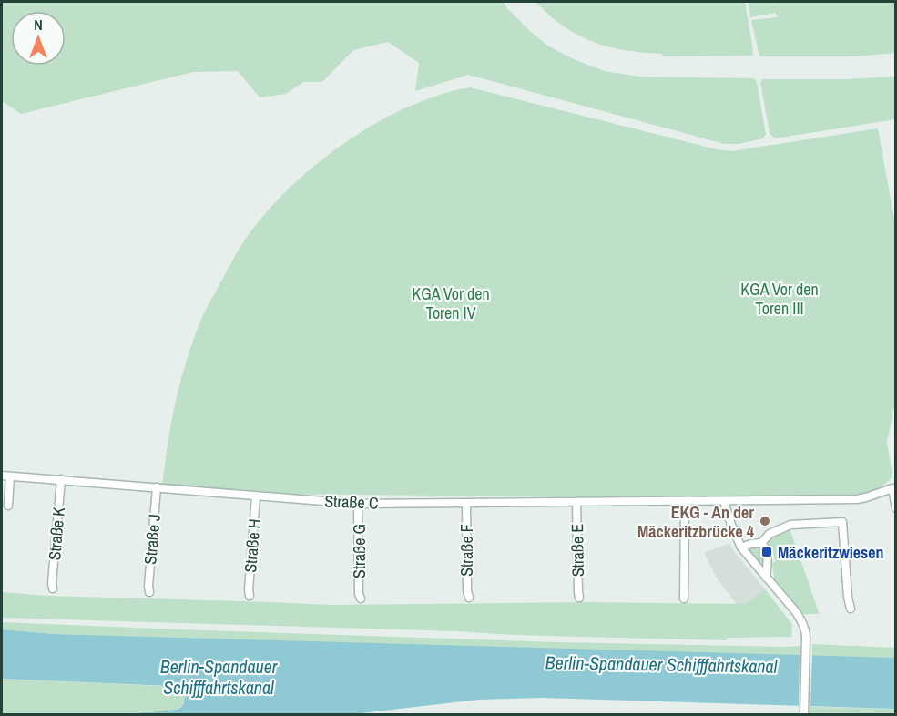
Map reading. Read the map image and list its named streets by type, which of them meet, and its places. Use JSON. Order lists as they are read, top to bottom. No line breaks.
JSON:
{"streets":{"street":["Straße C","Straße K","Straße J","Straße H","Straße F","Straße E","Straße G"]},"crossings":[["Straße C","Straße K"],["Straße C","Straße J"],["Straße C","Straße H"],["Straße C","Straße F"],["Straße C","Straße E"],["Straße C","Straße G"]],"water":["Berlin-Spandauer Schifffahrtskanal"],"parks":["KGA Vor den Toren III","KGA Vor den Toren IV"],"places":{"other":["EKG - An der Mäckeritzbrücke 4"],"transit":["Mäckeritzwiesen"]},"north":"top"}
